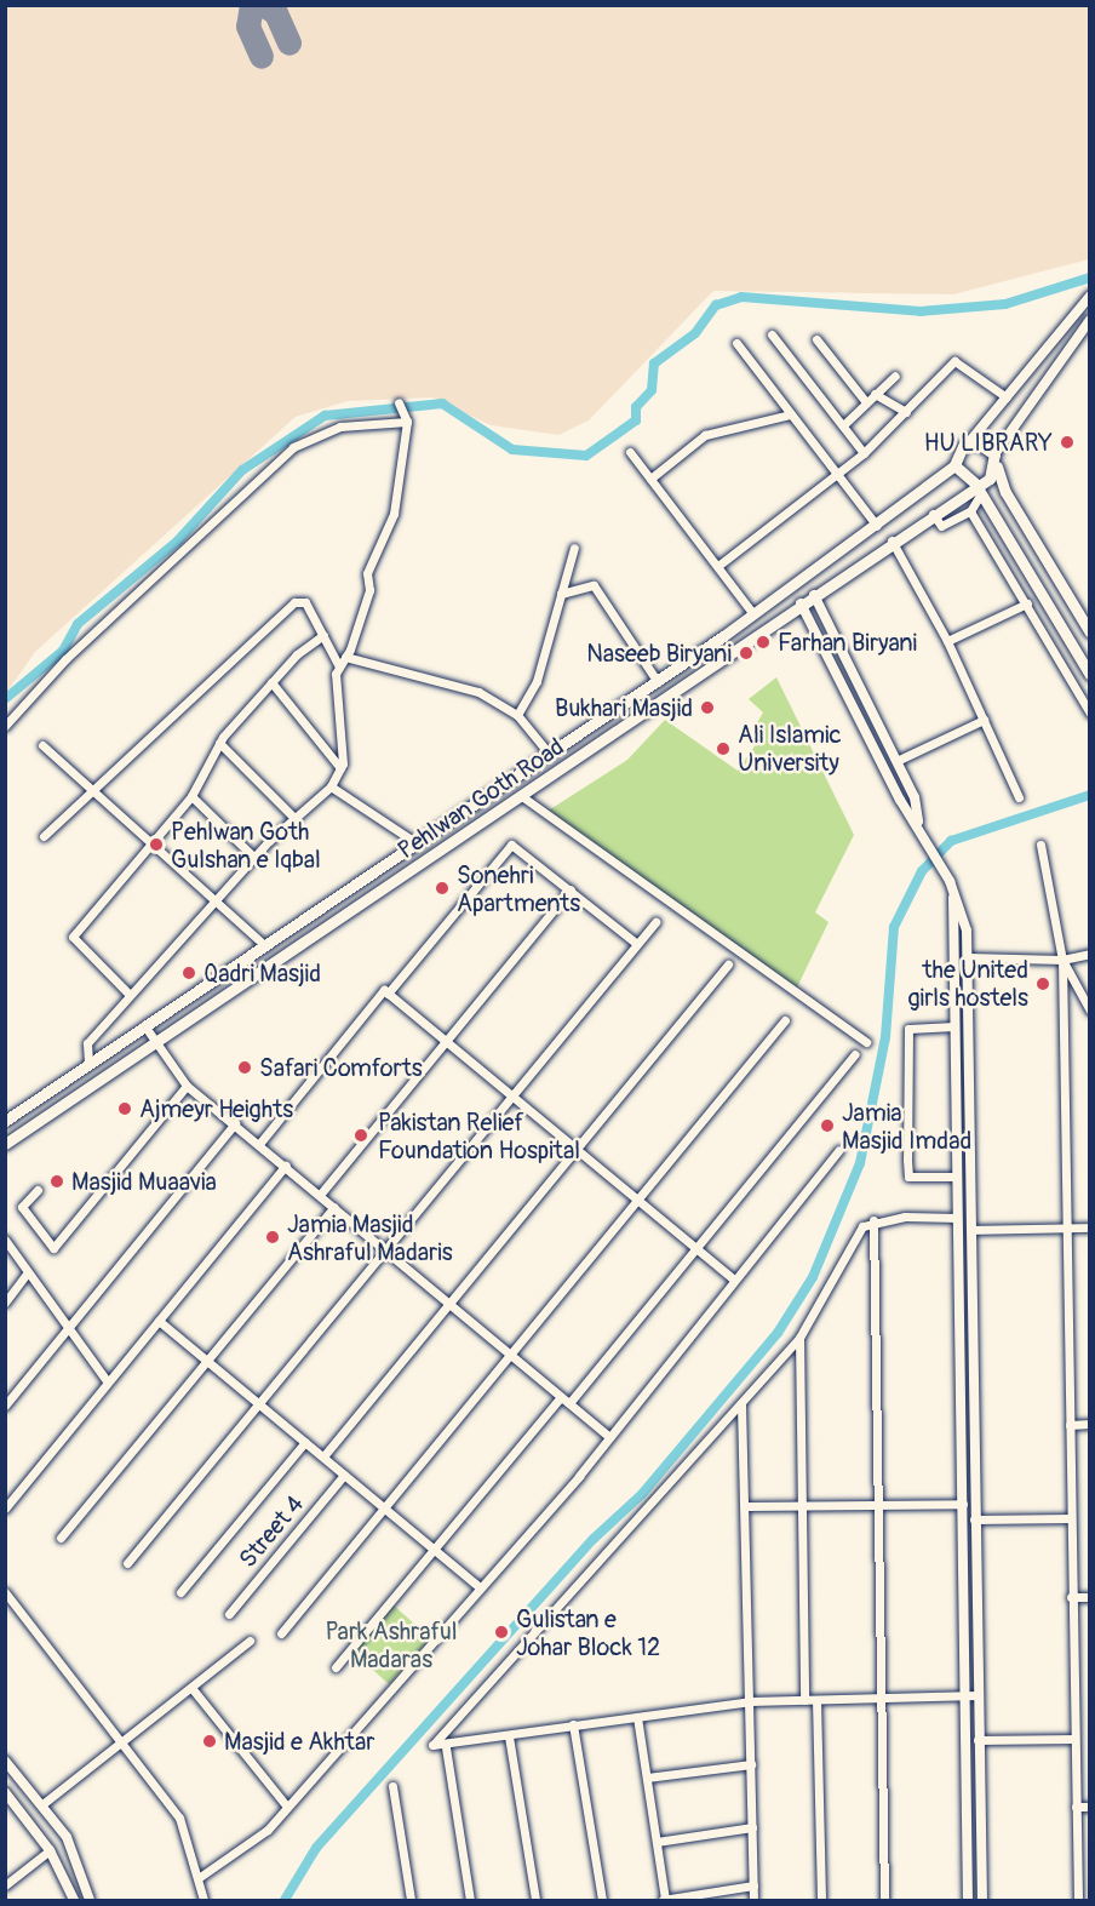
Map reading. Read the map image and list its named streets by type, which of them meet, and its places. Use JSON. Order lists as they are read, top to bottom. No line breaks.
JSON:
{"streets":{"main road":["Pehlwan Goth Road"],"street":["Street 4"]},"parks":["Park Ashraful Madaras"],"places":["HU LIBRARY","Farhan Biryani","Naseeb Biryani","Bukhari Masjid","Ali Islamic University","Pehlwan Goth Gulshan e Iqbal","Sonehri Apartments","Qadri Masjid","the United girls hostels","Safari Comforts","Ajmeyr Heights","Jamia Masjid Imdad","Pakistan Relief Foundation Hospital","Masjid Muaavia","Jamia Masjid Ashraful Madaris","Gulistan e Johar Block 12","Masjid e Akhtar"]}
